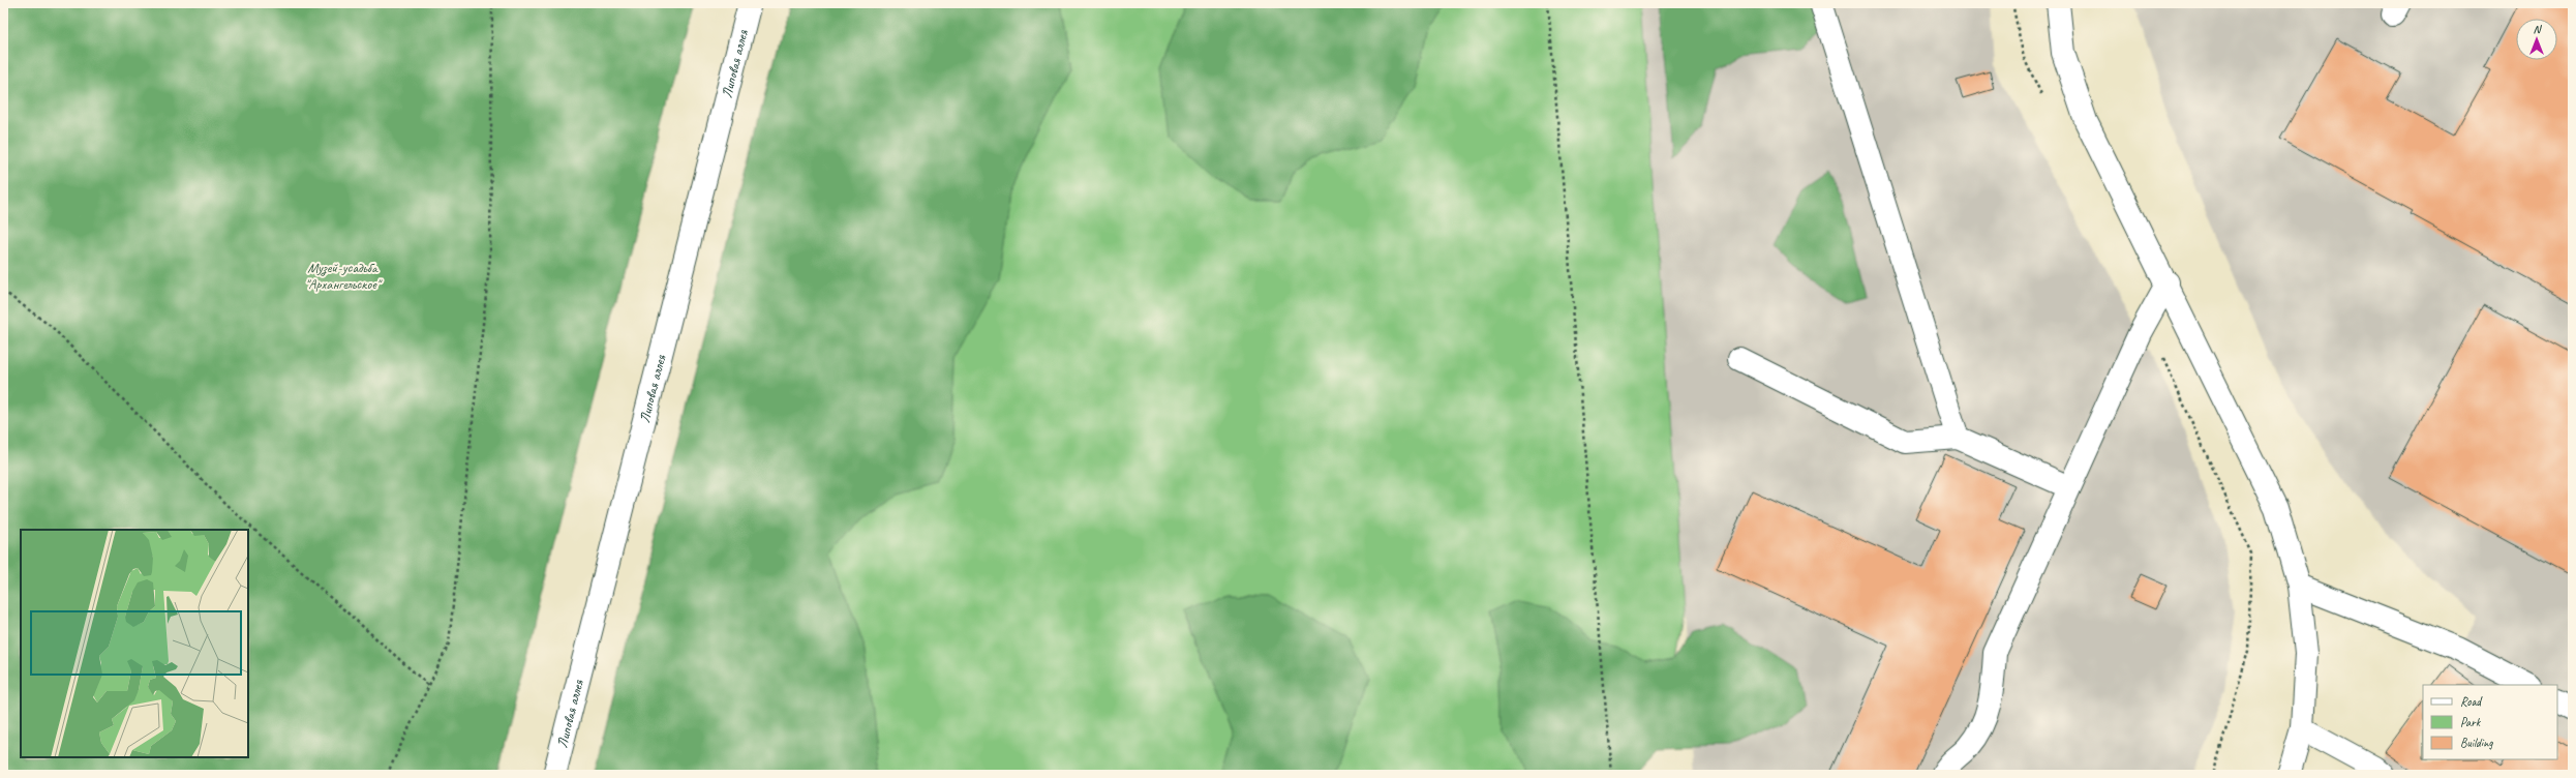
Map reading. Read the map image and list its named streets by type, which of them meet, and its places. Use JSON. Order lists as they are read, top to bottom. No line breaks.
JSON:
{"streets":{"street":["Липовая аллея"]},"parks":["Музей-усадьба \"Архангельское\""],"legend":["Road","Park","Building"],"north":"top"}
